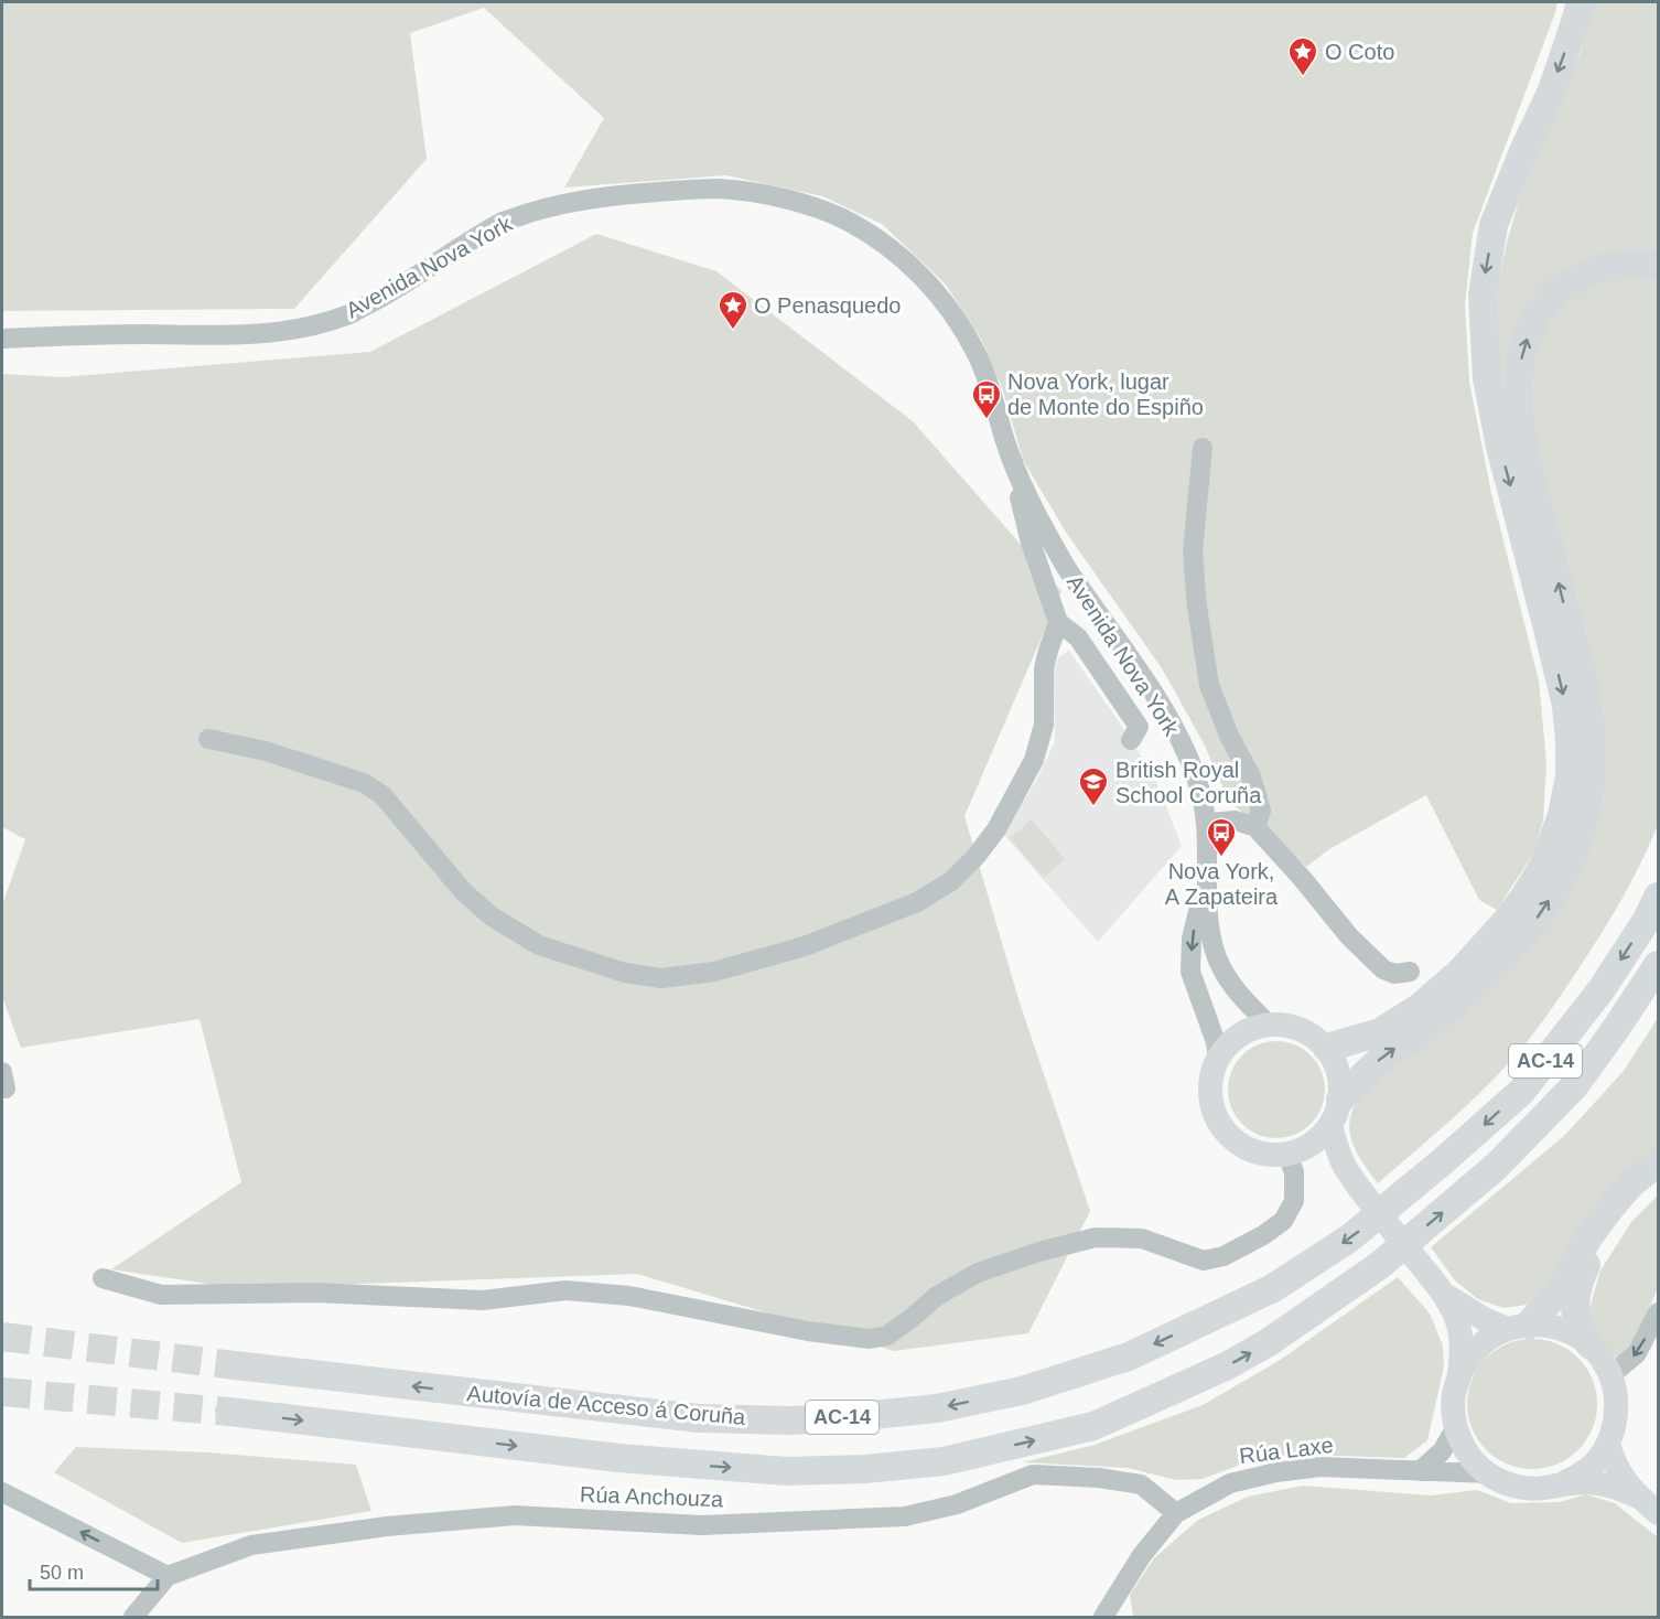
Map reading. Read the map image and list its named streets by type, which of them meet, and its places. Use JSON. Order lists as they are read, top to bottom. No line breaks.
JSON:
{"streets":{"highway":["AC-14","Autovía de Acceso á Coruña"],"street":["Avenida Nova York","Rúa Laxe","Rúa Anchouza"]},"crossings":[["Rúa Laxe","Rúa Anchouza"]],"places":{"place":["O Coto","O Penasquedo"],"bus stop":["Nova York, lugar de Monte do Espiño","Nova York, A Zapateira"],"school or university":["British Royal School Coruña"]},"scale_bar":"50 m"}
